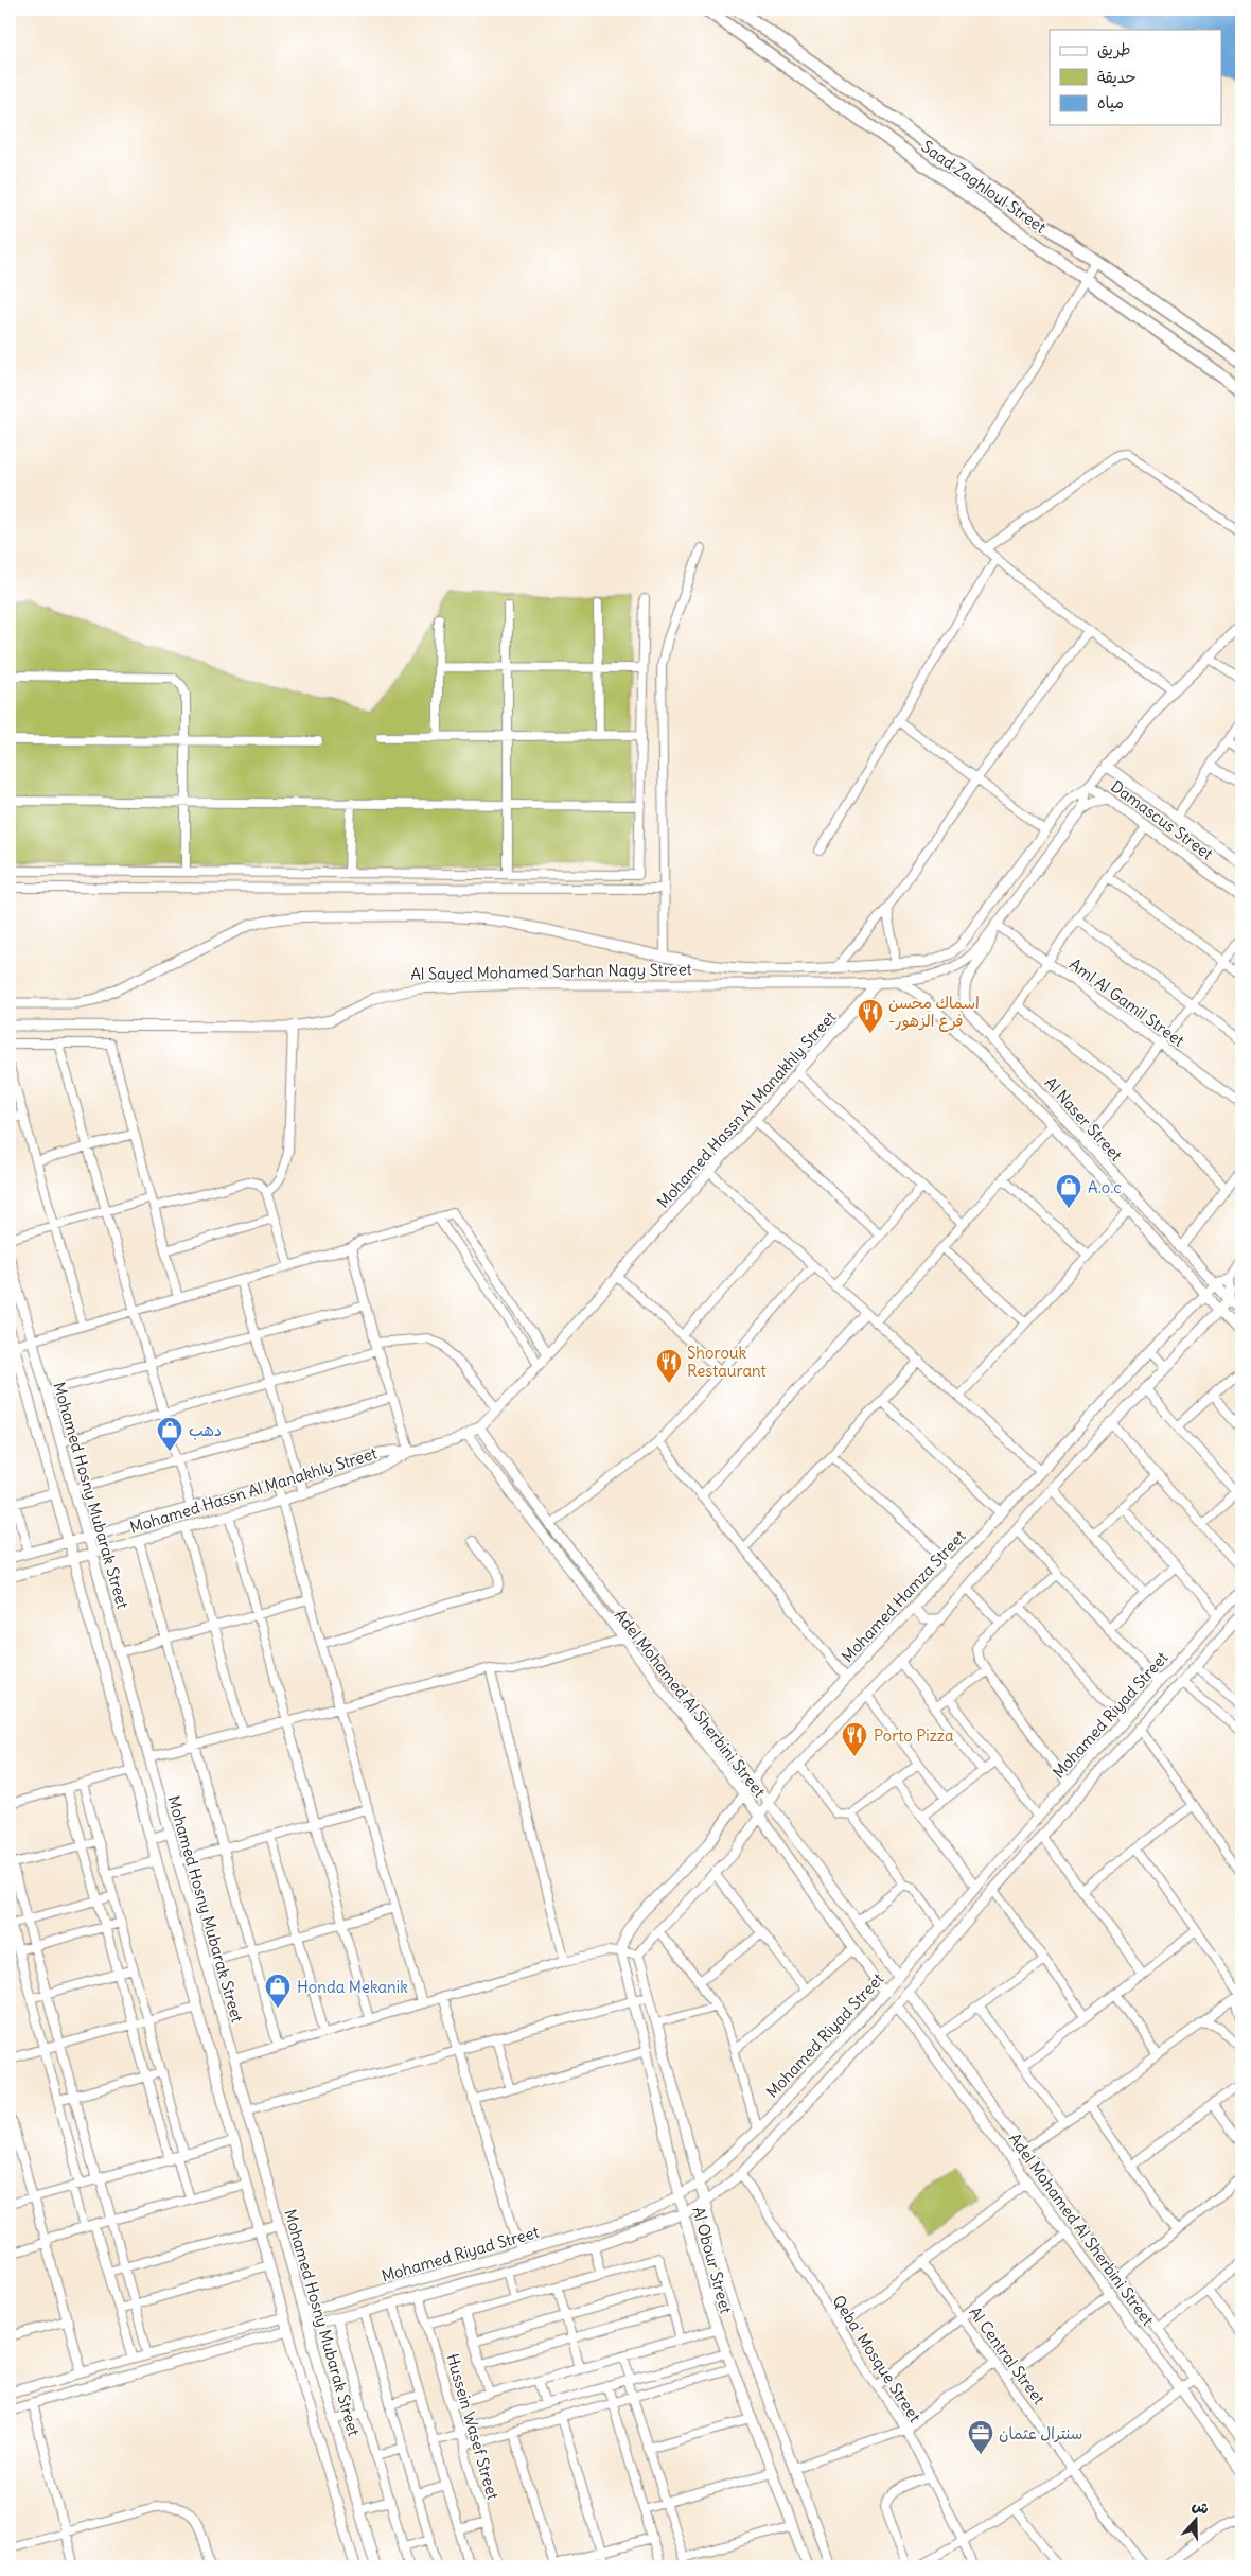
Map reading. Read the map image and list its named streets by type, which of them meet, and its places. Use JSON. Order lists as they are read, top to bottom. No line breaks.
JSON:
{"streets":{"main road":["Saad Zaghloul Street"],"street":["Damascus Street","Al Sayed Mohamed Sarhan Nagy Street","Aml Al Gamil Street","Mohamed Hassn Al Manakhly Street","Al Naser Street","Mohamed Hosny Mubarak Street","Mohamed Hamza Street","Adel Mohamed Al Sherbini Street","Mohamed Riyad Street","Al Obour Street","Al Central Street","Qeba' Mosque Street","Hussein Wasef Street"]},"crossings":[["Al Sayed Mohamed Sarhan Nagy Street","Mohamed Hassn Al Manakhly Street"],["Aml Al Gamil Street","Al Naser Street"],["Mohamed Hassn Al Manakhly Street","Mohamed Hosny Mubarak Street"],["Mohamed Hassn Al Manakhly Street","Adel Mohamed Al Sherbini Street"],["Al Naser Street","Mohamed Hamza Street"],["Mohamed Hosny Mubarak Street","Mohamed Riyad Street"],["Mohamed Hamza Street","Adel Mohamed Al Sherbini Street"],["Mohamed Hamza Street","Al Obour Street"],["Adel Mohamed Al Sherbini Street","Mohamed Riyad Street"],["Mohamed Riyad Street","Al Obour Street"],["Mohamed Riyad Street","Qeba' Mosque Street"],["Mohamed Riyad Street","Hussein Wasef Street"]],"places":{"restaurant":["اسماك محسن -فرع الزهور","Shorouk Restaurant","Porto Pizza"],"shop":["A.o.c","دهب","Honda Mekanik"],"office":["سنترال عثمان"]},"legend":["طريق","حديقة","مياه"],"north":"top"}
